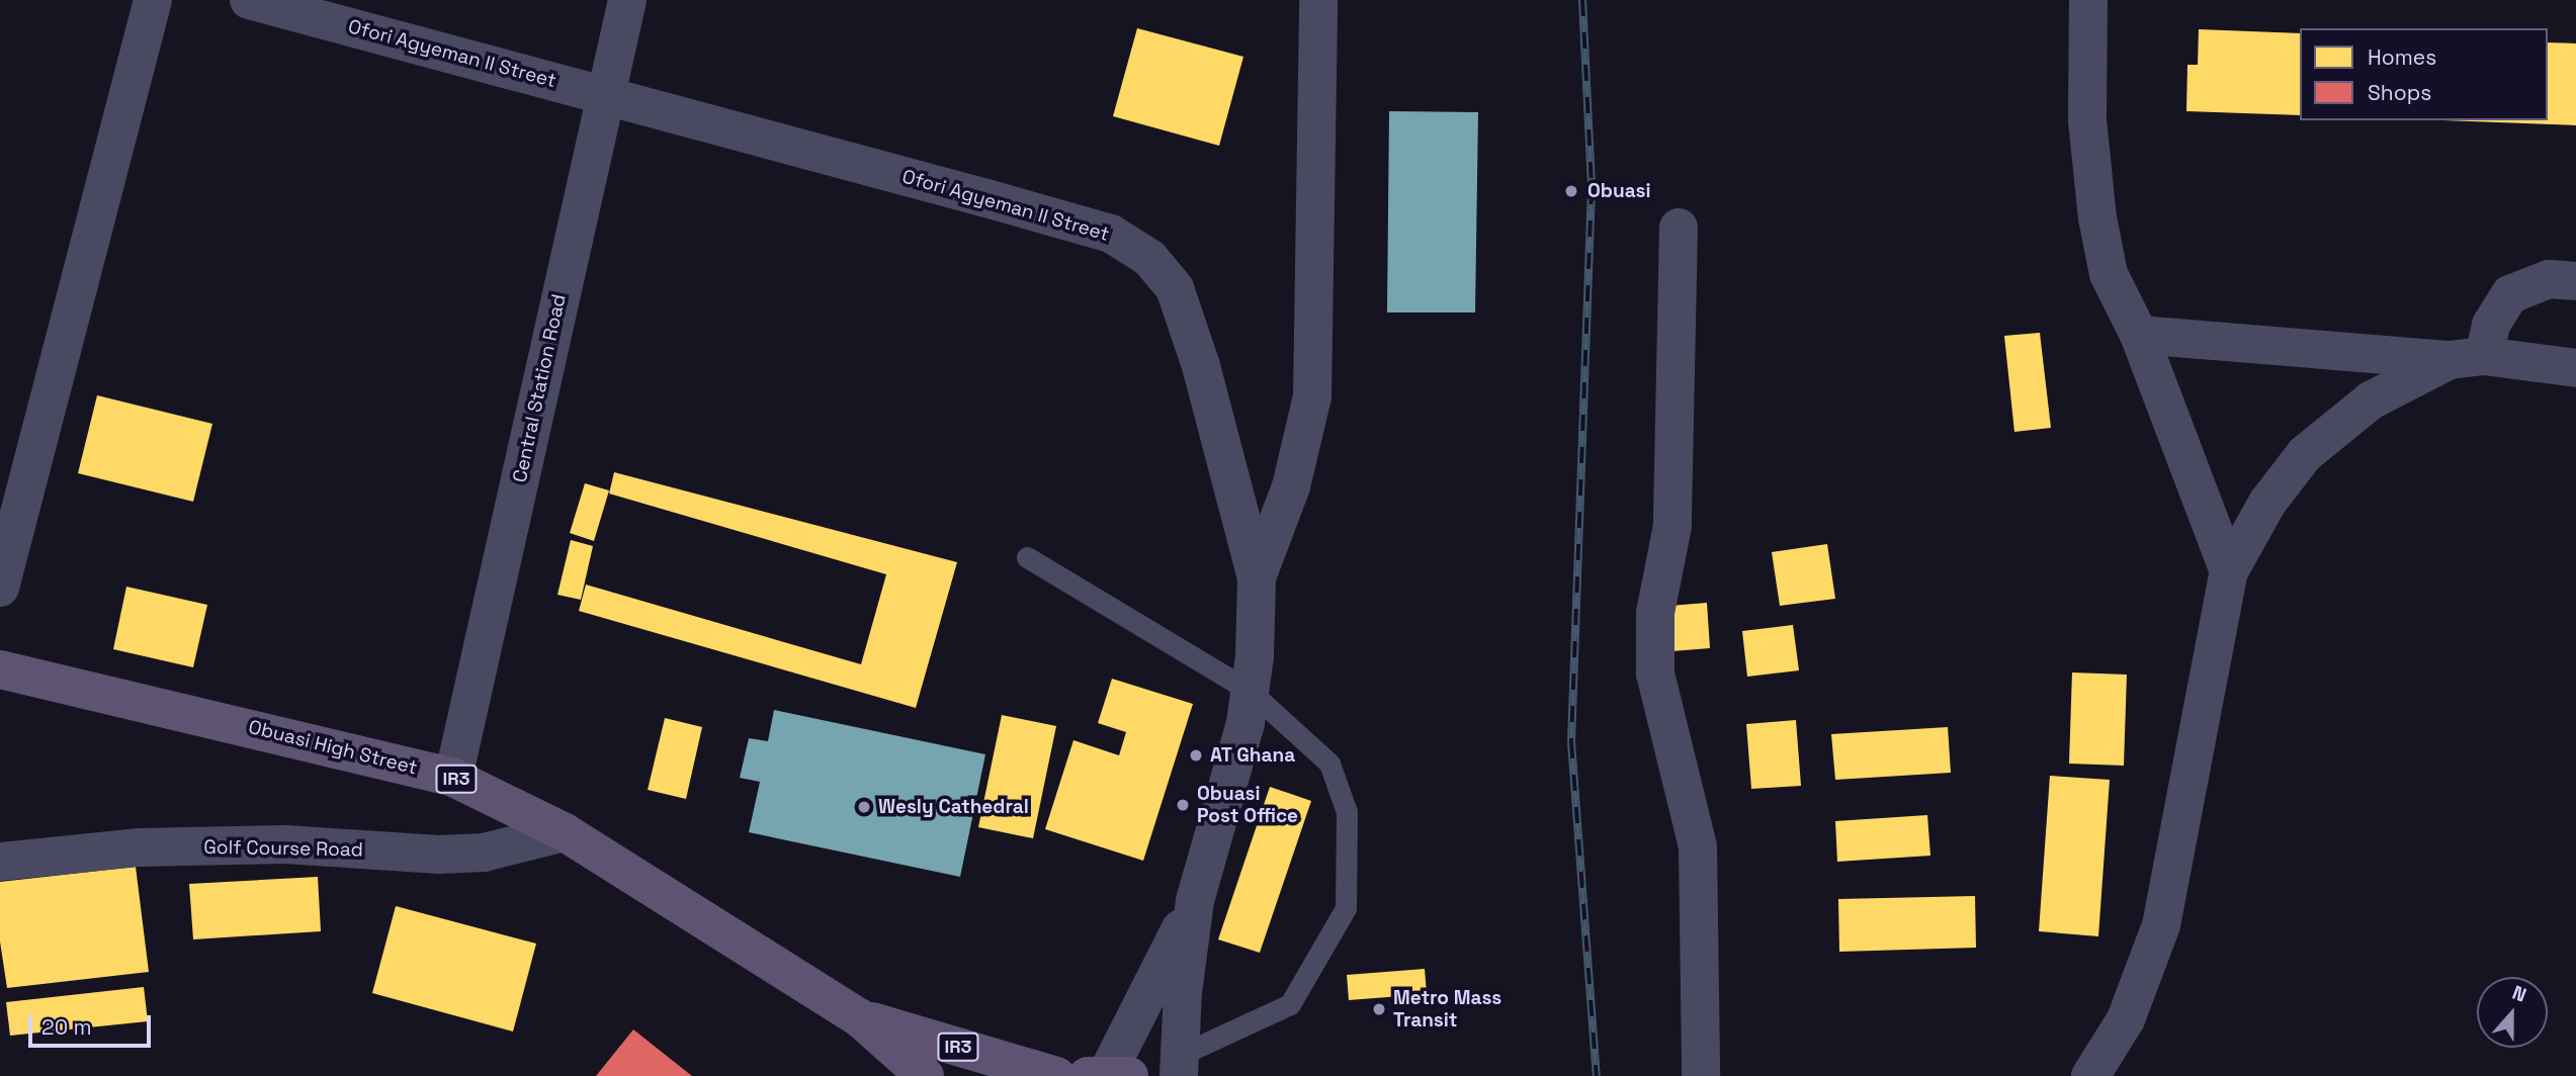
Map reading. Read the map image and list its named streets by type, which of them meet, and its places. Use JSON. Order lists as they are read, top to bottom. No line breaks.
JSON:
{"streets":{"main road":["Obuasi High Street","IR3"],"street":["Ofori Agyeman II Street","Central Station Road","Golf Course Road"]},"crossings":[["Ofori Agyeman II Street","Central Station Road"],["Central Station Road","Obuasi High Street"],["Obuasi High Street","Golf Course Road"]],"places":["Obuasi","AT Ghana","Obuasi Post Office","Wesly Cathedral","Metro Mass Transit"],"legend":["Homes","Shops"],"scale_bar":"20 m","north":"top"}
